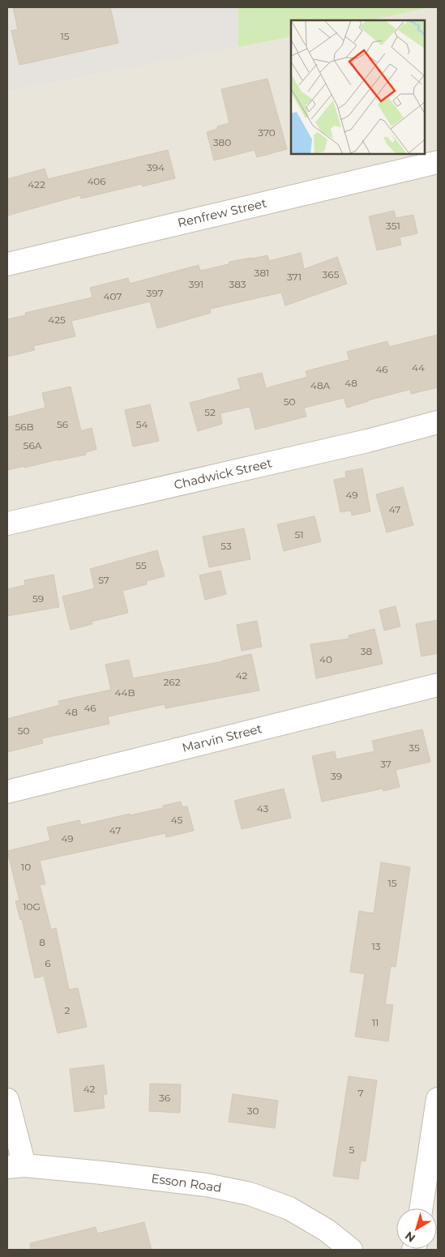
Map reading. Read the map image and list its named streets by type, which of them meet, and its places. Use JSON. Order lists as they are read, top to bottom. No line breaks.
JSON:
{"streets":{"street":["Renfrew Street","Chadwick Street","Marvin Street","Esson Road"]},"house_numbers":["15","370","380","394","406","422","351","381","365","371","391","383","397","407","425","44","46","48","48A","50","52","56","54","56B","56A","49","47","51","53","55","57","59","38","40","42","262","44B","46","48","50","35","37","39","43","45","47","49","10","15","10G","8","13","6","2","11","42","7","36","30","5"],"north":"bottom left"}
